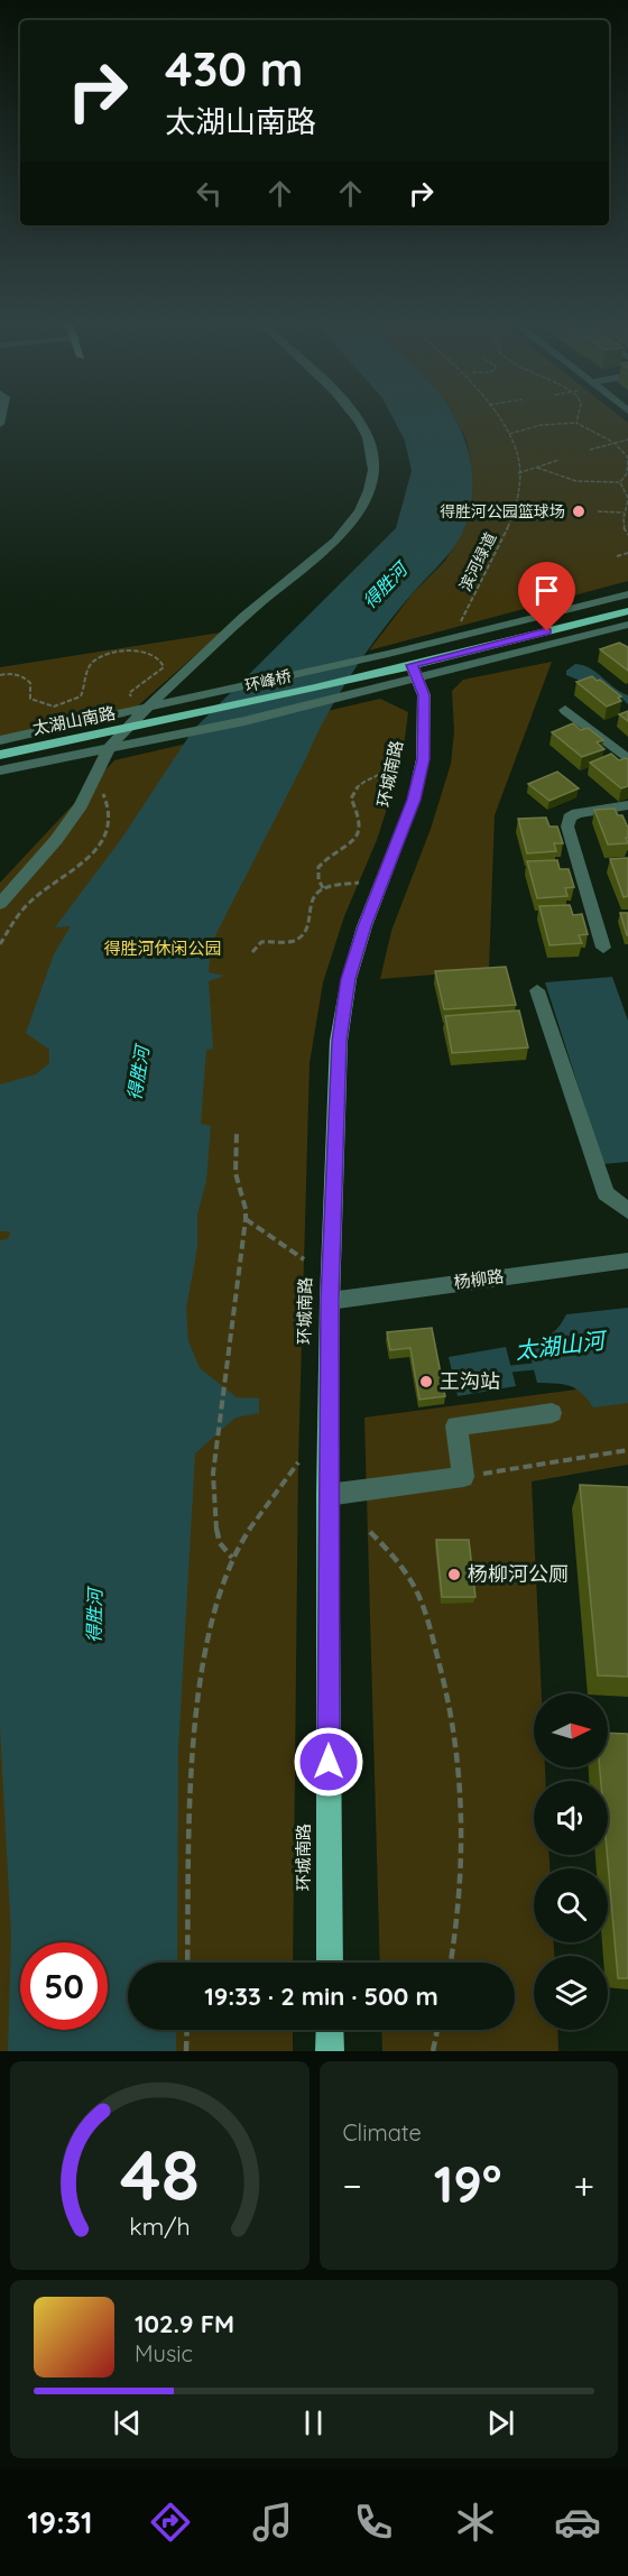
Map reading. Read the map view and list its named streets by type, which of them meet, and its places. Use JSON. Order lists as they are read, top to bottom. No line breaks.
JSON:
{"streets":{"main road":["环峰桥","太湖山南路","环城南路"],"street":["杨柳路"],"path":["滨河绿道"]},"crossings":[["环峰桥","太湖山南路"],["环峰桥","环城南路"],["环城南路","杨柳路"]],"water":["得胜河","太湖山河"],"parks":["得胜河休闲公园"],"places":["得胜河公园篮球场","王沟站","杨柳河公厕"],"north":"right","page":{"turn":["430 m","太湖山南路"],"limit":"50","trip":"19:33 · 2 min · 500 m","tile":"Climate","heat":["−","19°","+"],"song":["102.9 FM","Music"],"tabs":"19:31","gauge":["48","km/h"]}}
